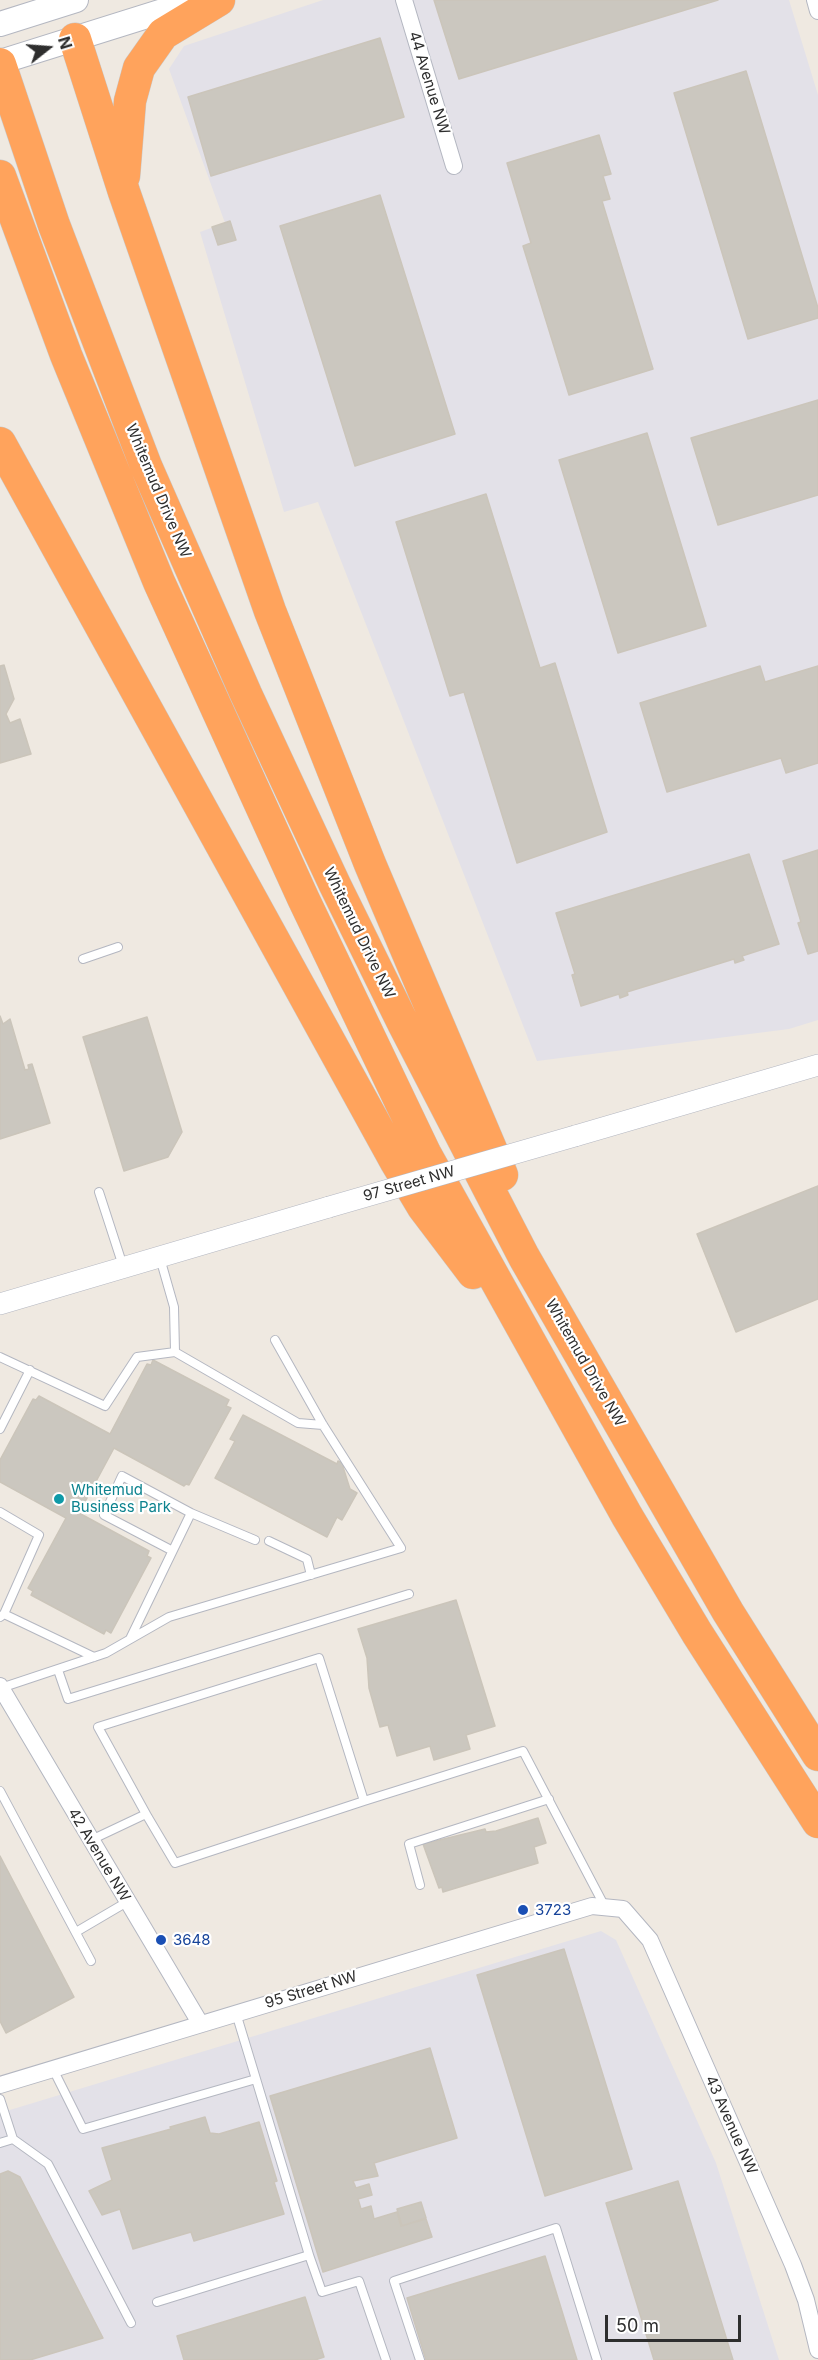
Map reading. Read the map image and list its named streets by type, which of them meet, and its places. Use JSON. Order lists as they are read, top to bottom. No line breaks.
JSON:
{"streets":{"highway":["Whitemud Drive NW"],"street":["44 Avenue NW","97 Street NW","42 Avenue NW","95 Street NW","43 Avenue NW"]},"crossings":[["42 Avenue NW","95 Street NW"],["95 Street NW","43 Avenue NW"]],"places":["Whitemud Business Park","3723","3648"],"scale_bar":"50 m","north":"right"}
